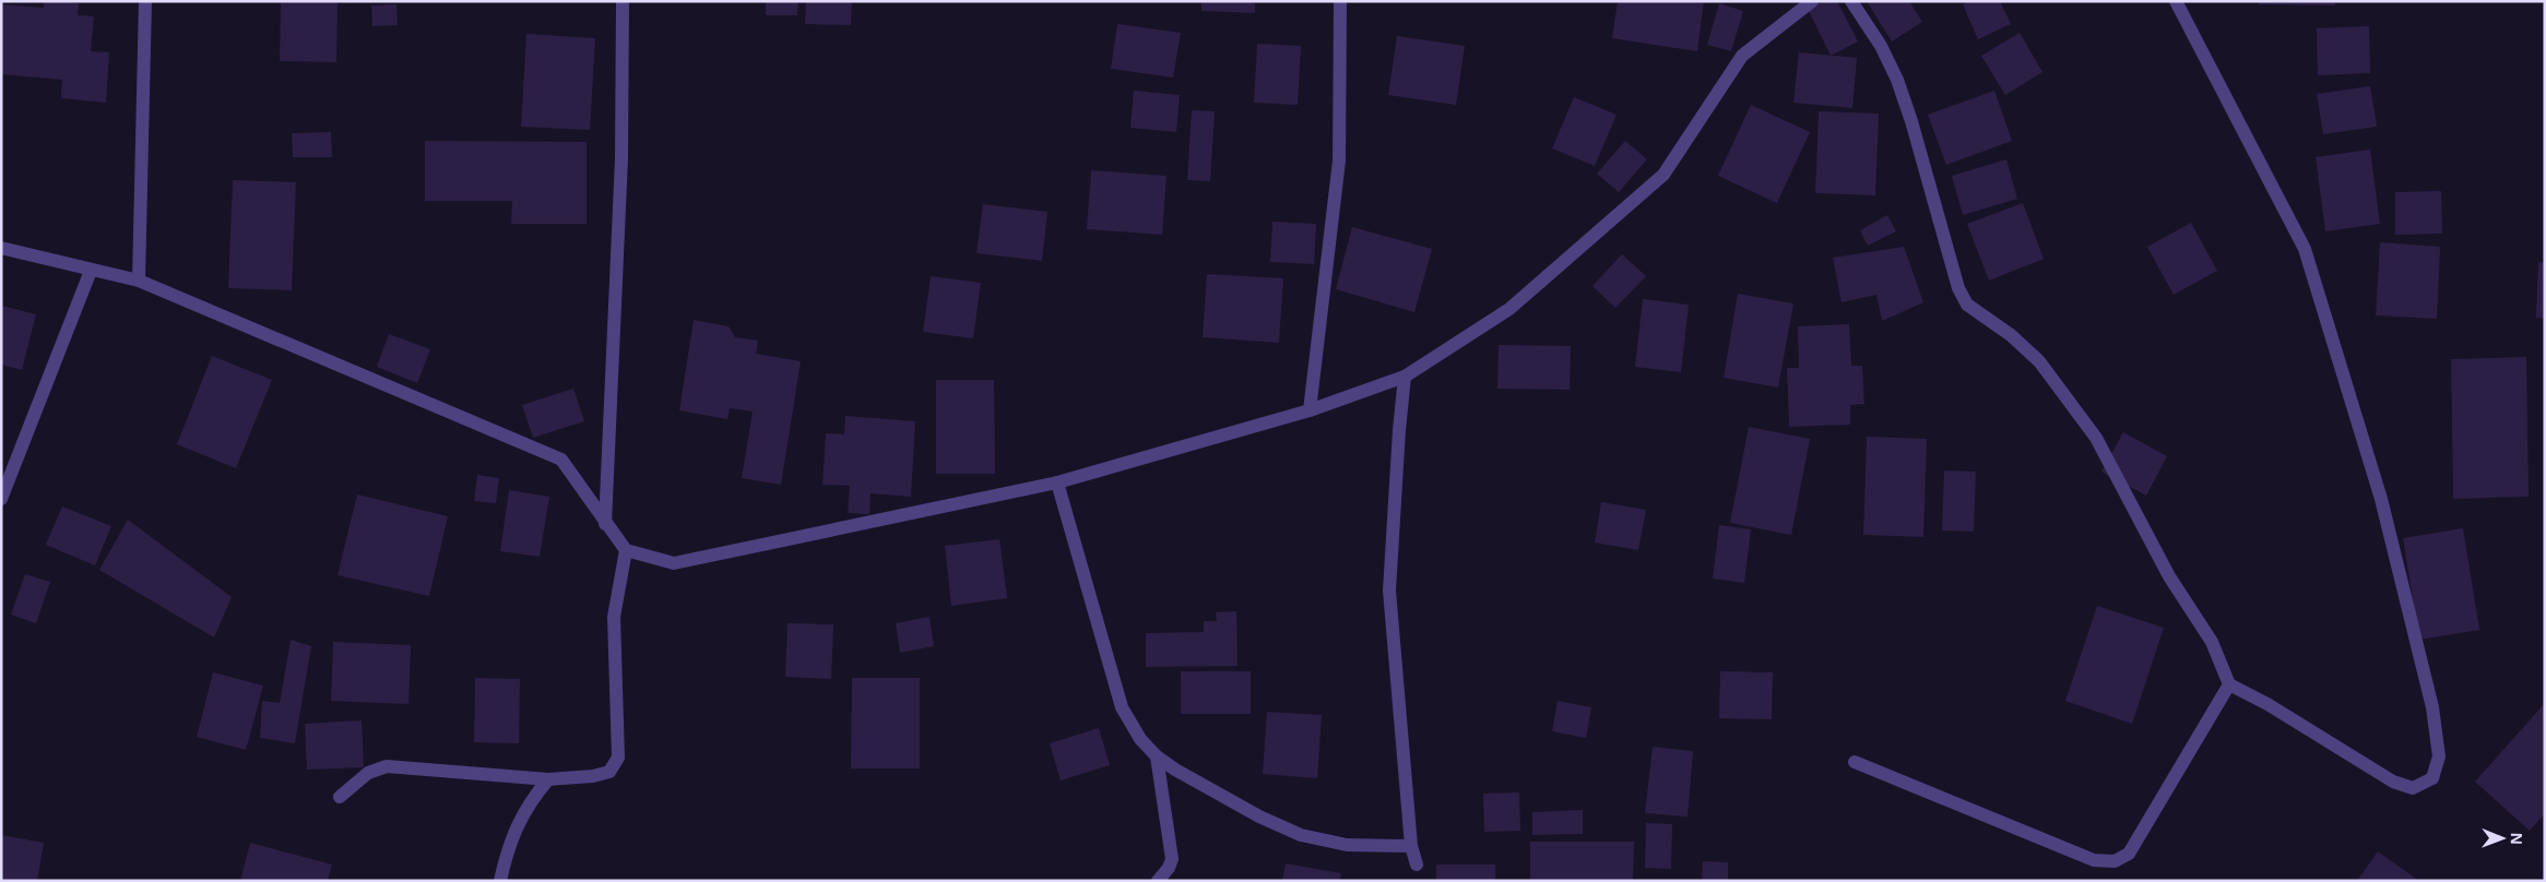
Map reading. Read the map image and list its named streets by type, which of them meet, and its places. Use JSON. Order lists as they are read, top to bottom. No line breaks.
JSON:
{"north":"right"}
